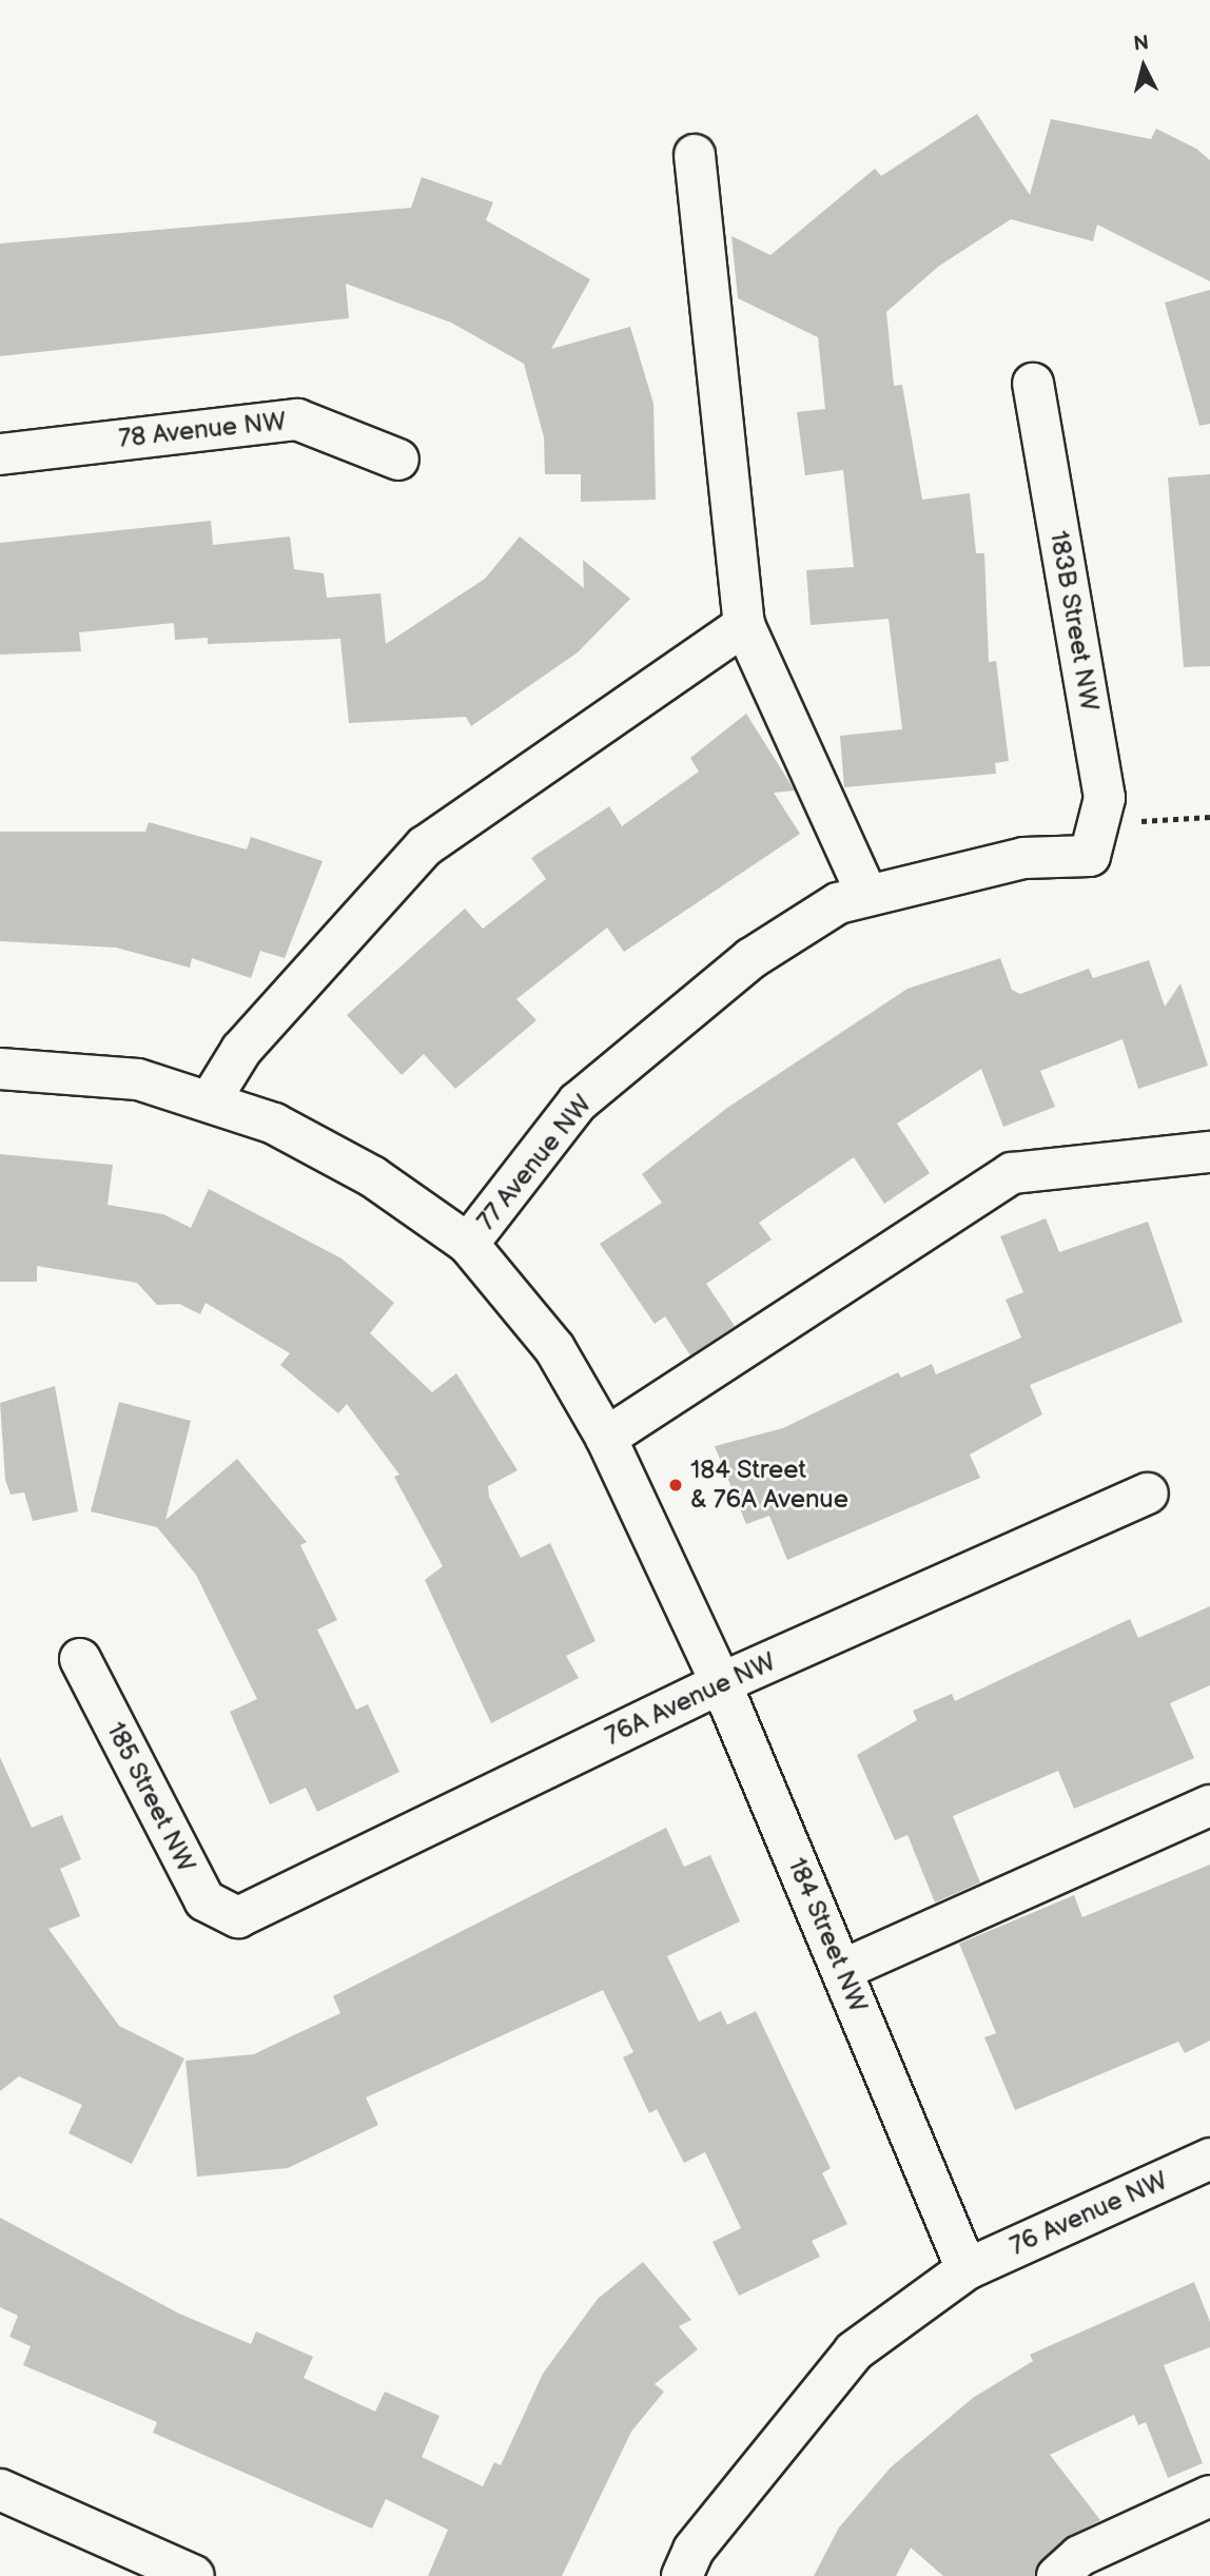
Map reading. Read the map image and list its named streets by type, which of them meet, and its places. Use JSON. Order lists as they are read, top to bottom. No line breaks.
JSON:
{"streets":{"street":["78 Avenue NW","183B Street NW","77 Avenue NW","76A Avenue NW","185 Street NW","184 Street NW","76 Avenue NW"]},"crossings":[["183B Street NW","77 Avenue NW"],["77 Avenue NW","184 Street NW"],["76A Avenue NW","185 Street NW"],["76A Avenue NW","184 Street NW"],["184 Street NW","76 Avenue NW"]],"places":["184 Street & 76A Avenue"],"north":"top"}
